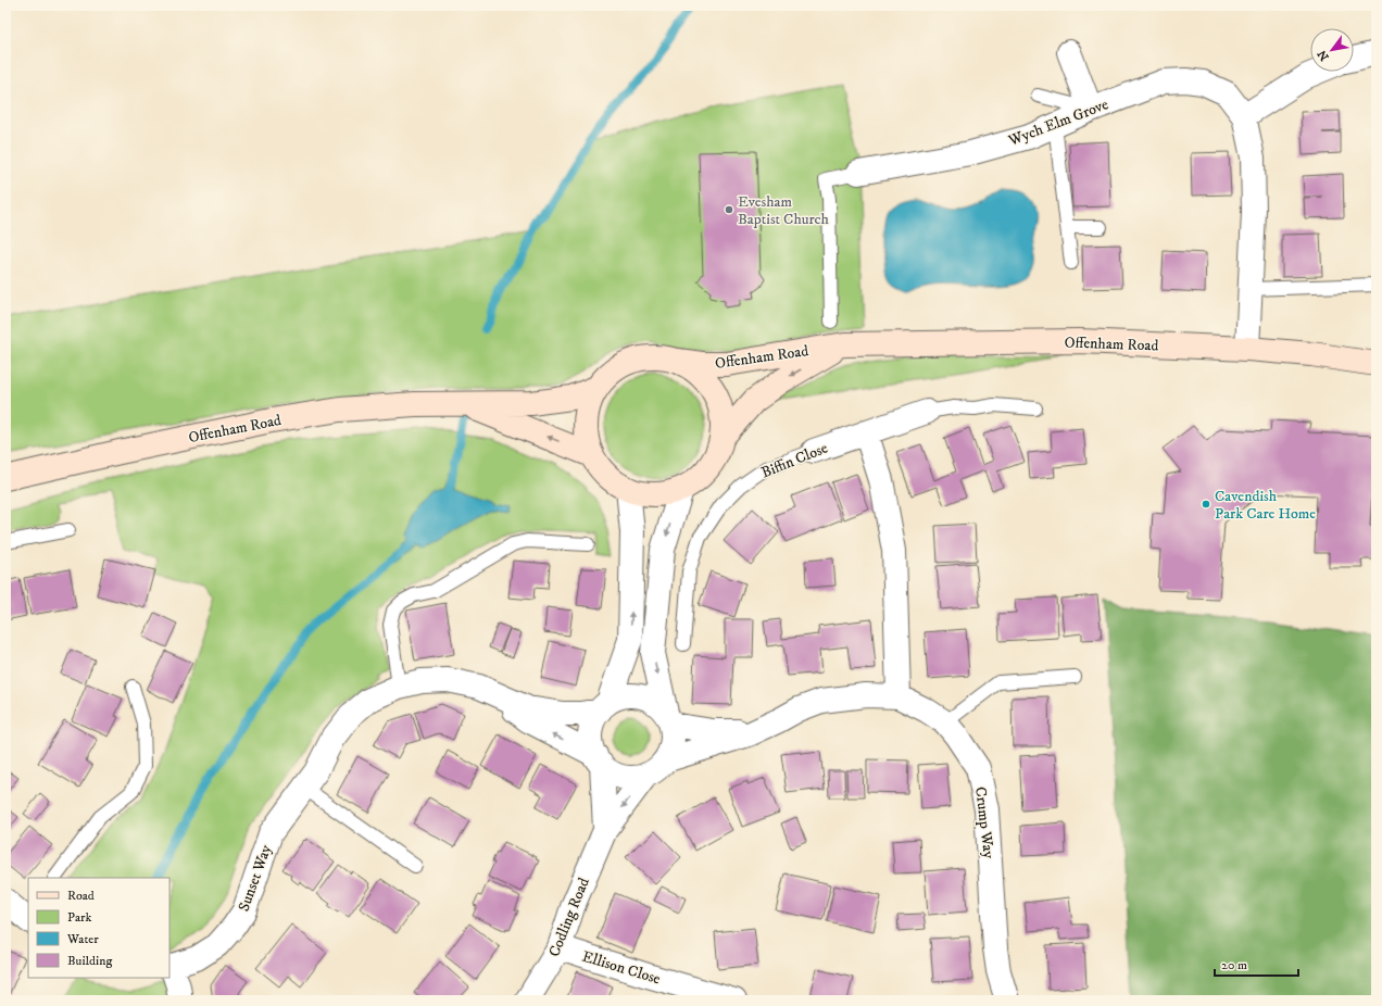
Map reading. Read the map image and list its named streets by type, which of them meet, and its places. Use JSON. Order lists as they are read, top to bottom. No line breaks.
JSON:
{"streets":{"main road":["Offenham Road"],"street":["Wych Elm Grove","Biffin Close","Crump Way","Sunset Way","Codling Road","Ellison Close"]},"crossings":[["Wych Elm Grove","Offenham Road"],["Crump Way","Sunset Way"],["Crump Way","Codling Road"],["Sunset Way","Codling Road"],["Codling Road","Ellison Close"]],"places":["Evesham Baptist Church","Cavendish Park Care Home"],"legend":["Road","Park","Water","Building"],"scale_bar":"20 m","north":"bottom left"}
